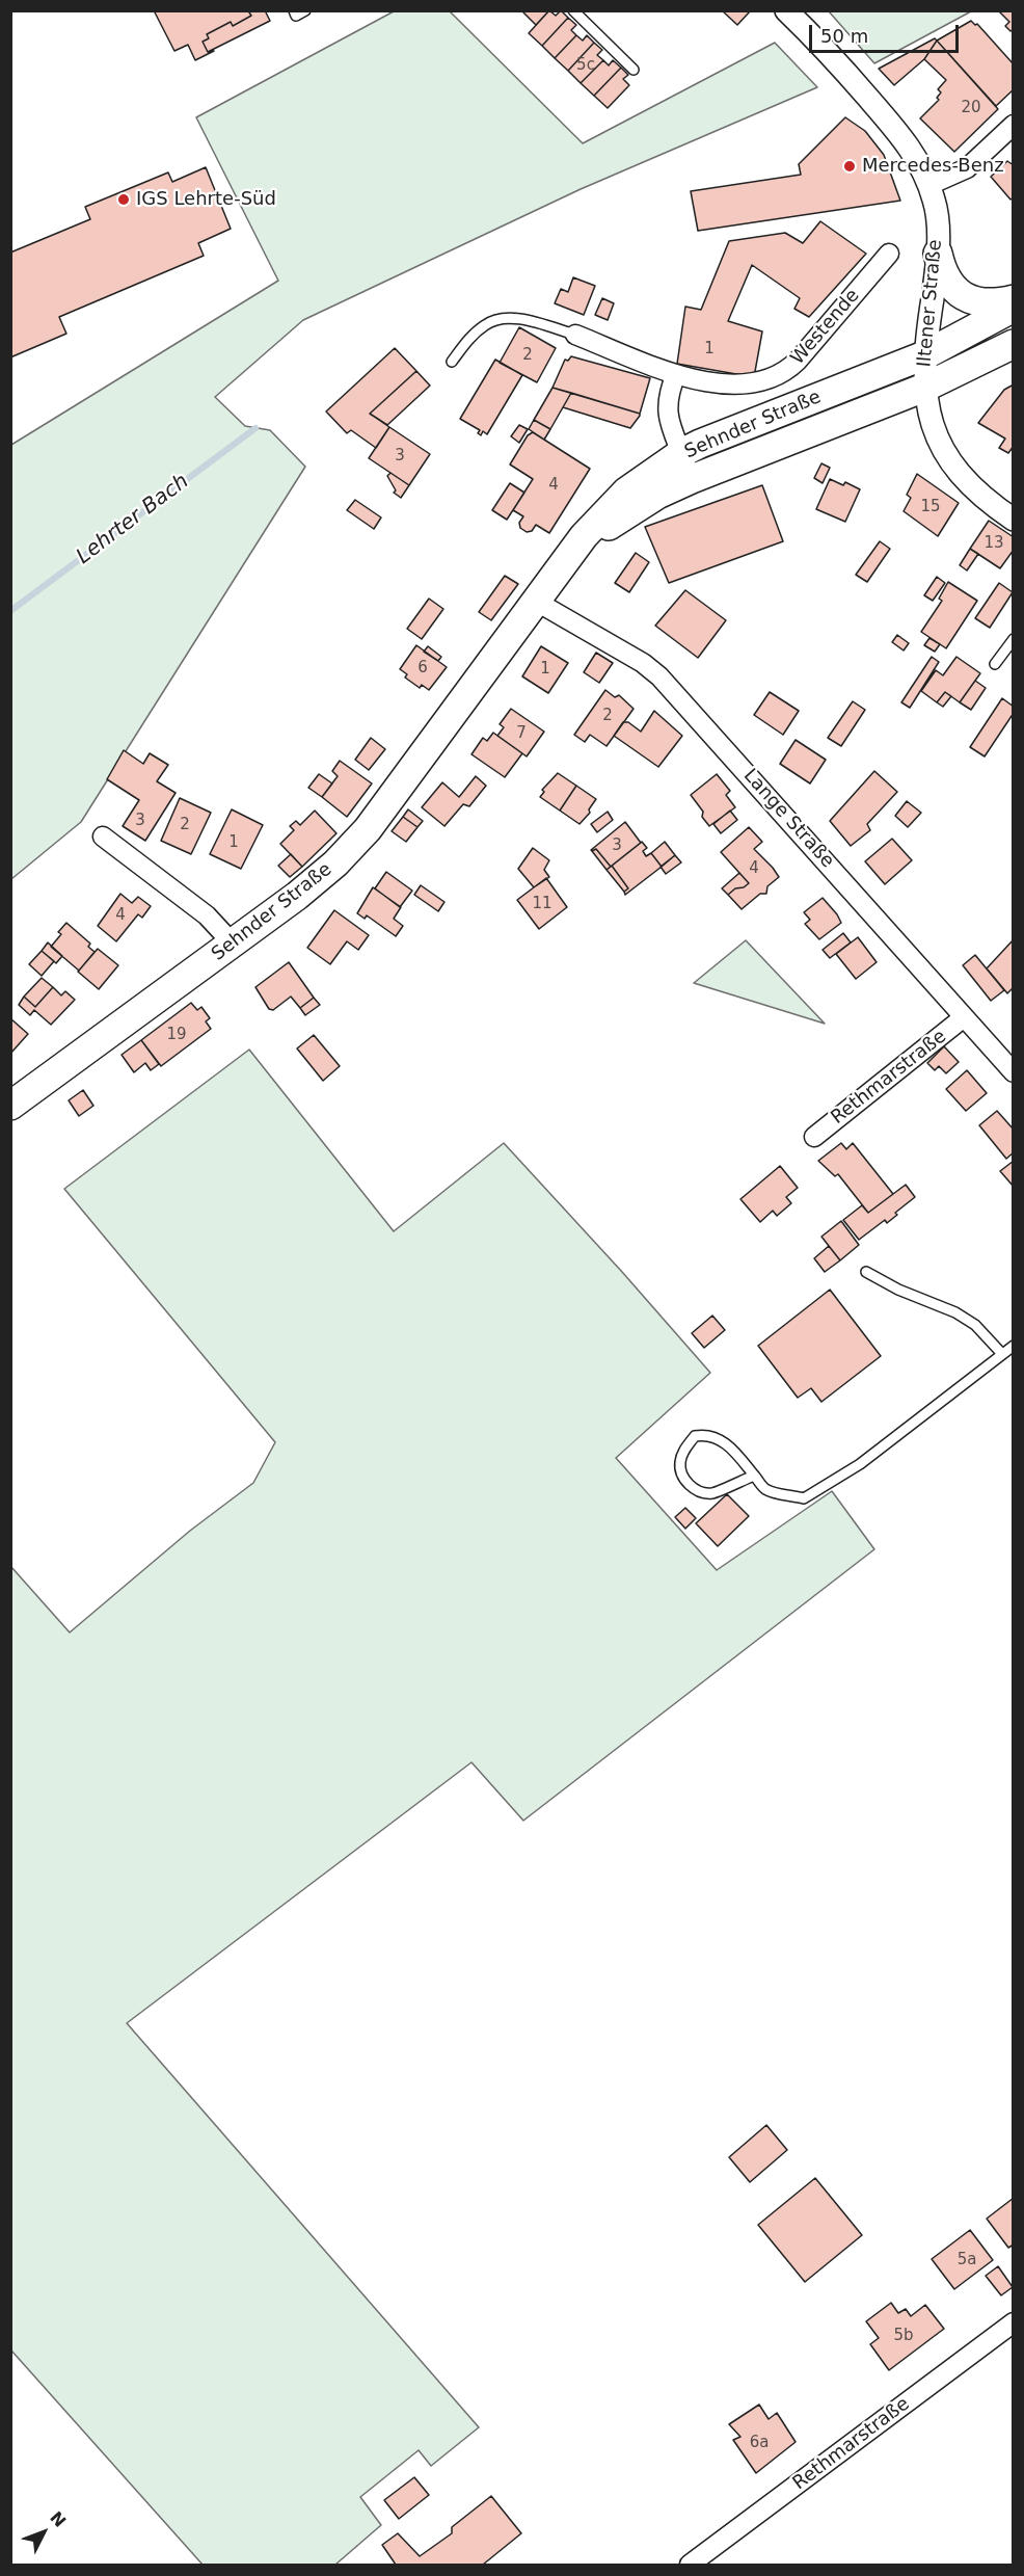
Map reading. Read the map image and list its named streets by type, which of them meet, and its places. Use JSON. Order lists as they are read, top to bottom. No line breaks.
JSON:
{"streets":{"main road":["Sehnder Straße"],"street":["Iltener Straße","Westende","Lange Straße","Rethmarstraße"]},"crossings":[["Iltener Straße","Sehnder Straße"],["Sehnder Straße","Lange Straße"],["Lange Straße","Rethmarstraße"]],"water":["Lehrter Bach"],"places":["Mercedes-Benz","IGS Lehrte-Süd"],"house_numbers":["5c","20","1","2","3","4","15","13","6","1","2","7","3","2","1","3","4","11","4","19","5a","5b","6a"],"scale_bar":"50 m","north":"top right"}
